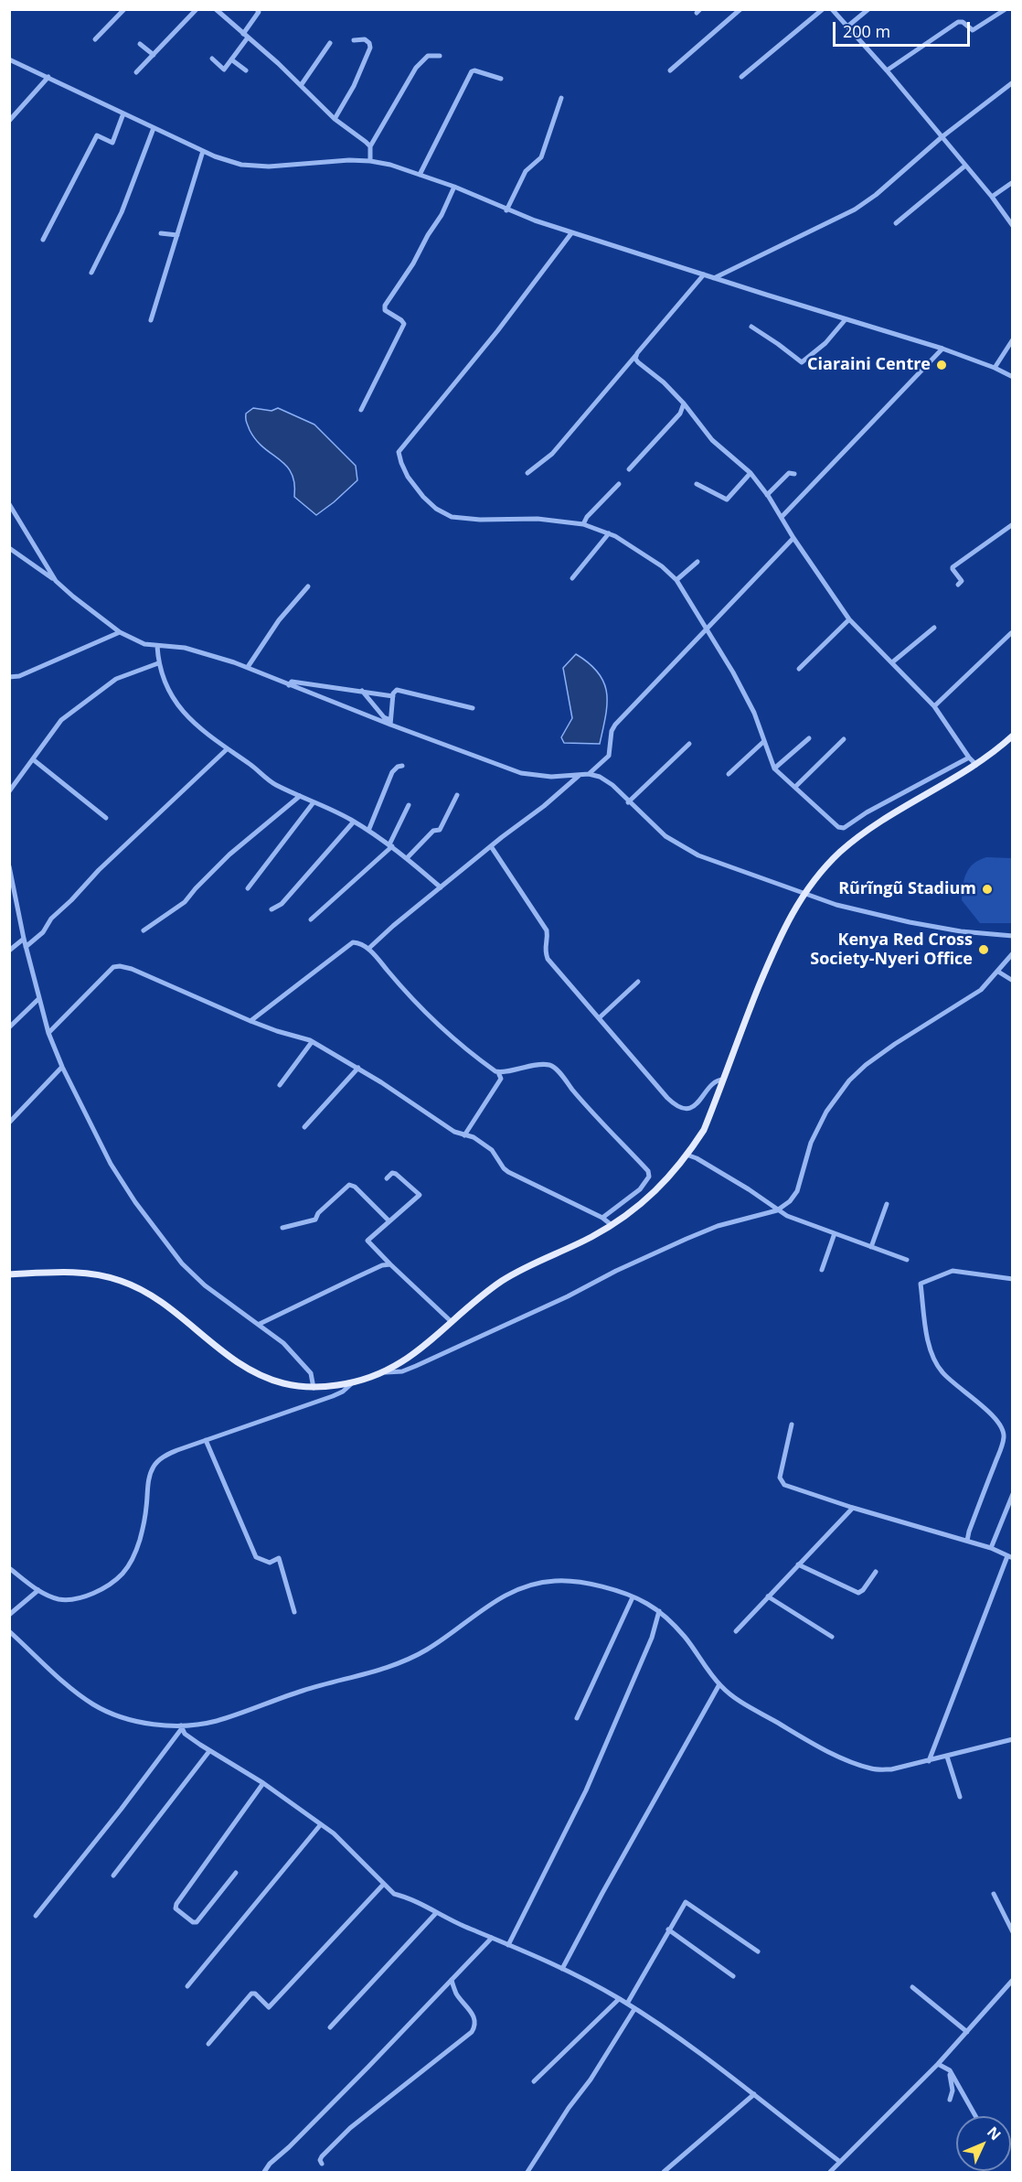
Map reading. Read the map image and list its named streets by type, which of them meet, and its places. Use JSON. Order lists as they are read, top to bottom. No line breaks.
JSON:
{"places":["Ciaraini Centre","Rũrĩngũ Stadium","Kenya Red Cross Society-Nyeri Office"],"scale_bar":"200 m","north":"top right"}
